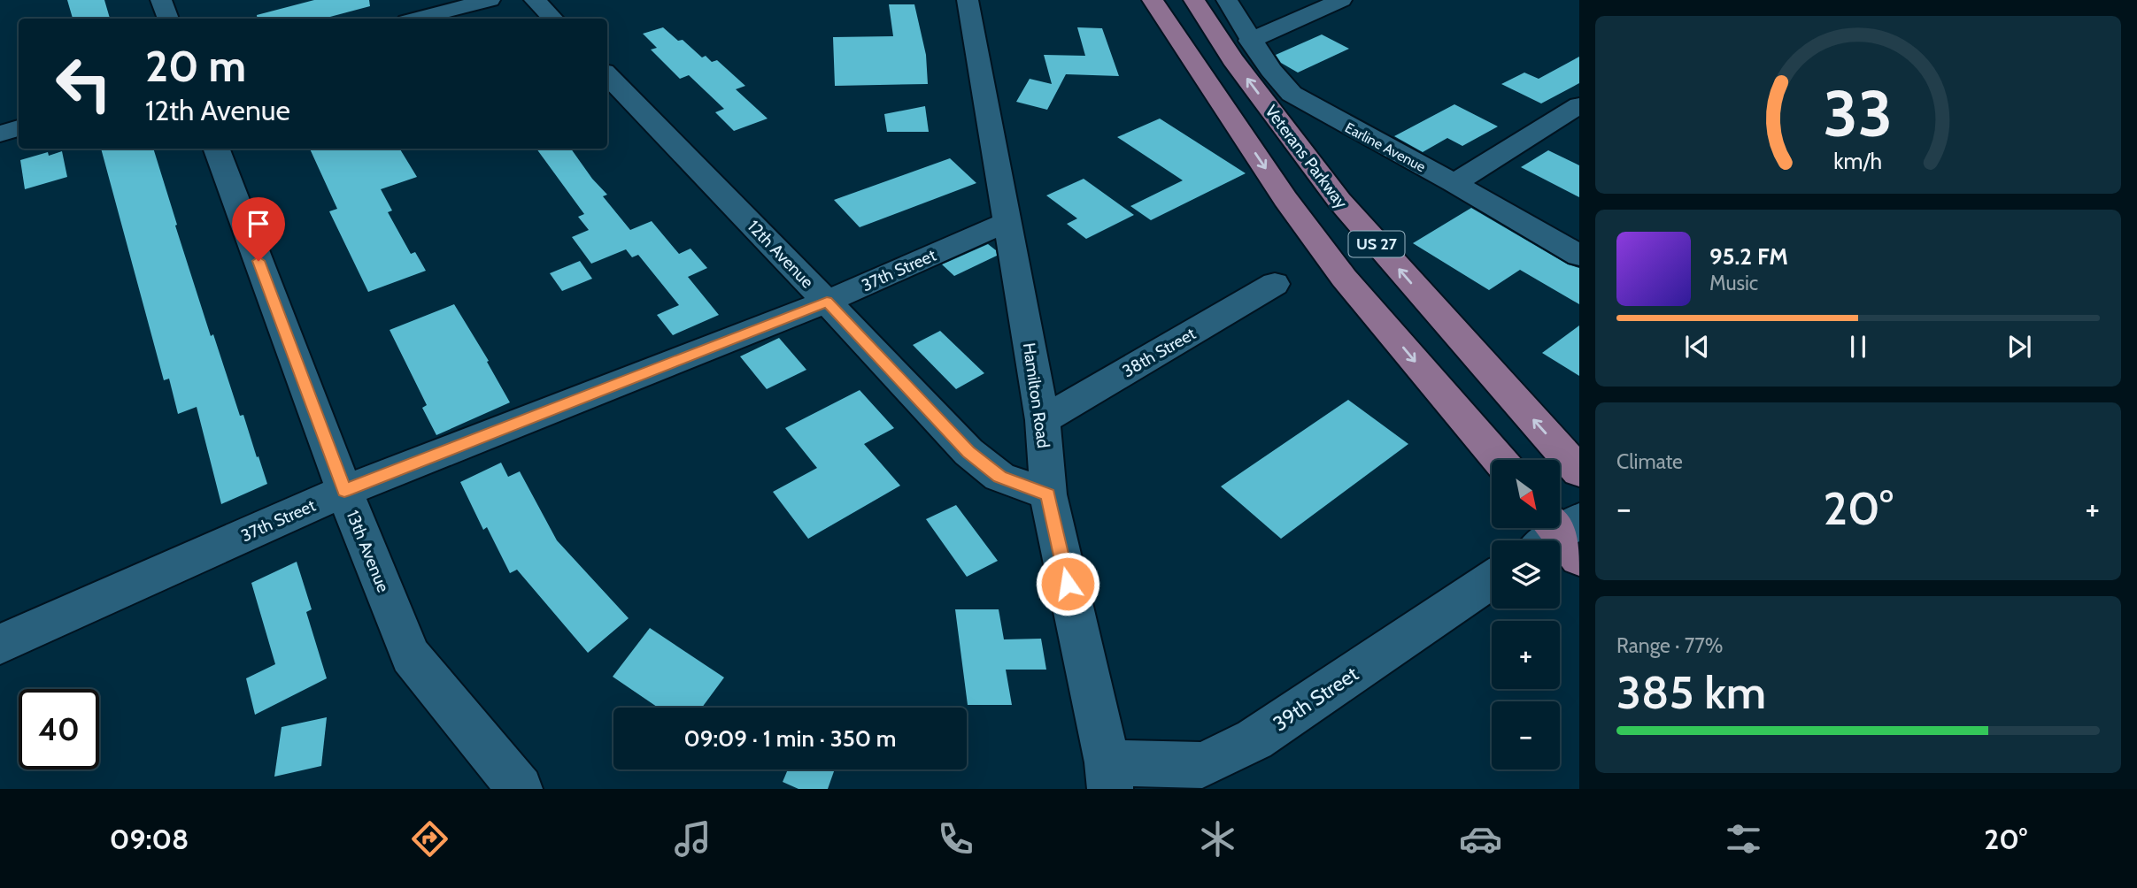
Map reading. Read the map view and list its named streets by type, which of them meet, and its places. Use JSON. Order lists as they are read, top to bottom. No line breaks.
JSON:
{"streets":{"main road":["Veterans Parkway","US 27"],"street":["Earline Avenue","12th Avenue","37th Street","38th Street","Hamilton Road","13th Avenue","39th Street"]},"crossings":[["12th Avenue","37th Street"],["12th Avenue","Hamilton Road"],["37th Street","Hamilton Road"],["37th Street","13th Avenue"],["38th Street","Hamilton Road"],["Hamilton Road","39th Street"]],"north":"bottom right","page":{"turn":["20 m","12th Avenue"],"song":["95.2 FM","Music"],"tile":["Climate",["Range · 77%","385 km"]],"map_buttons":["+","−"],"heat":["−","20°","+"],"limit":"40","trip":"09:09 · 1 min · 350 m","tabs":["09:08","20°"],"gauge":["33","km/h"]}}
